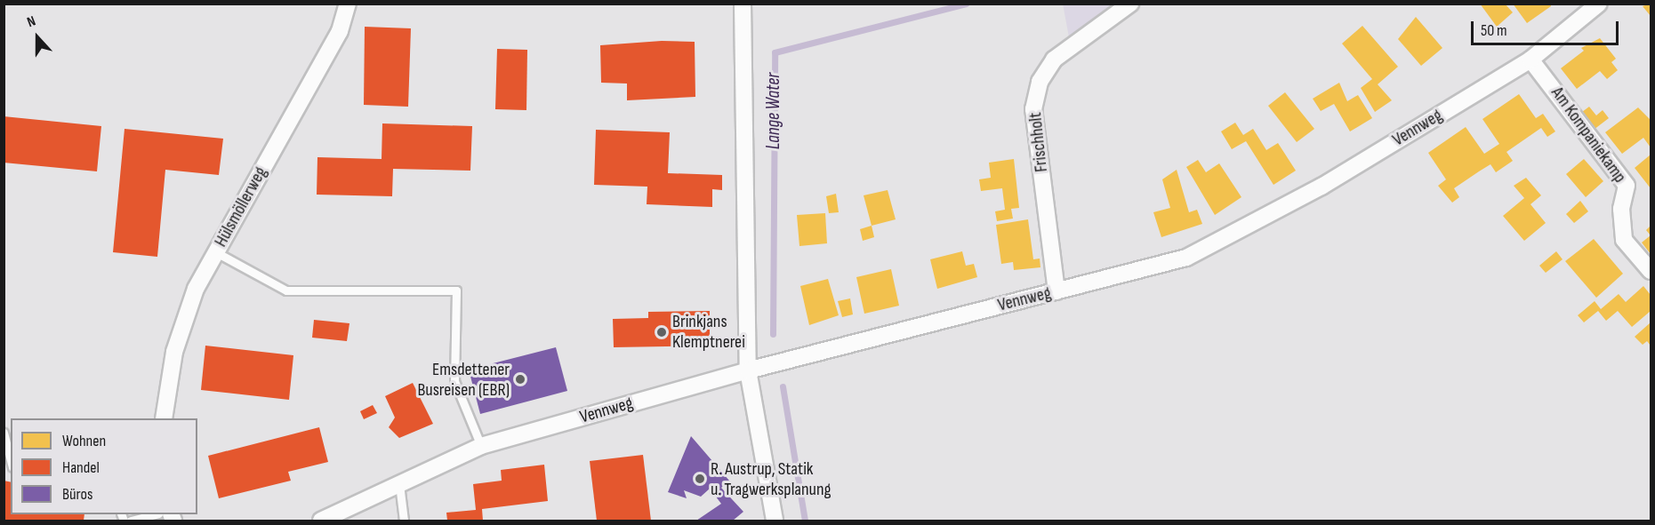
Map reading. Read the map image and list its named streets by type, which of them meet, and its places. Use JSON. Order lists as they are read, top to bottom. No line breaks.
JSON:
{"streets":{"street":["Vennweg","Am Kompaniekamp","Frischholt","Hülsmöllerweg"]},"crossings":[["Vennweg","Am Kompaniekamp"],["Vennweg","Frischholt"]],"water":["Lange Water"],"places":["Brinkjans Klemptnerei","Emsdettener Busreisen (EBR)","R. Austrup, Statik u. Tragwerksplanung"],"legend":["Wohnen","Handel","Büros"],"scale_bar":"50 m","north":"top"}
